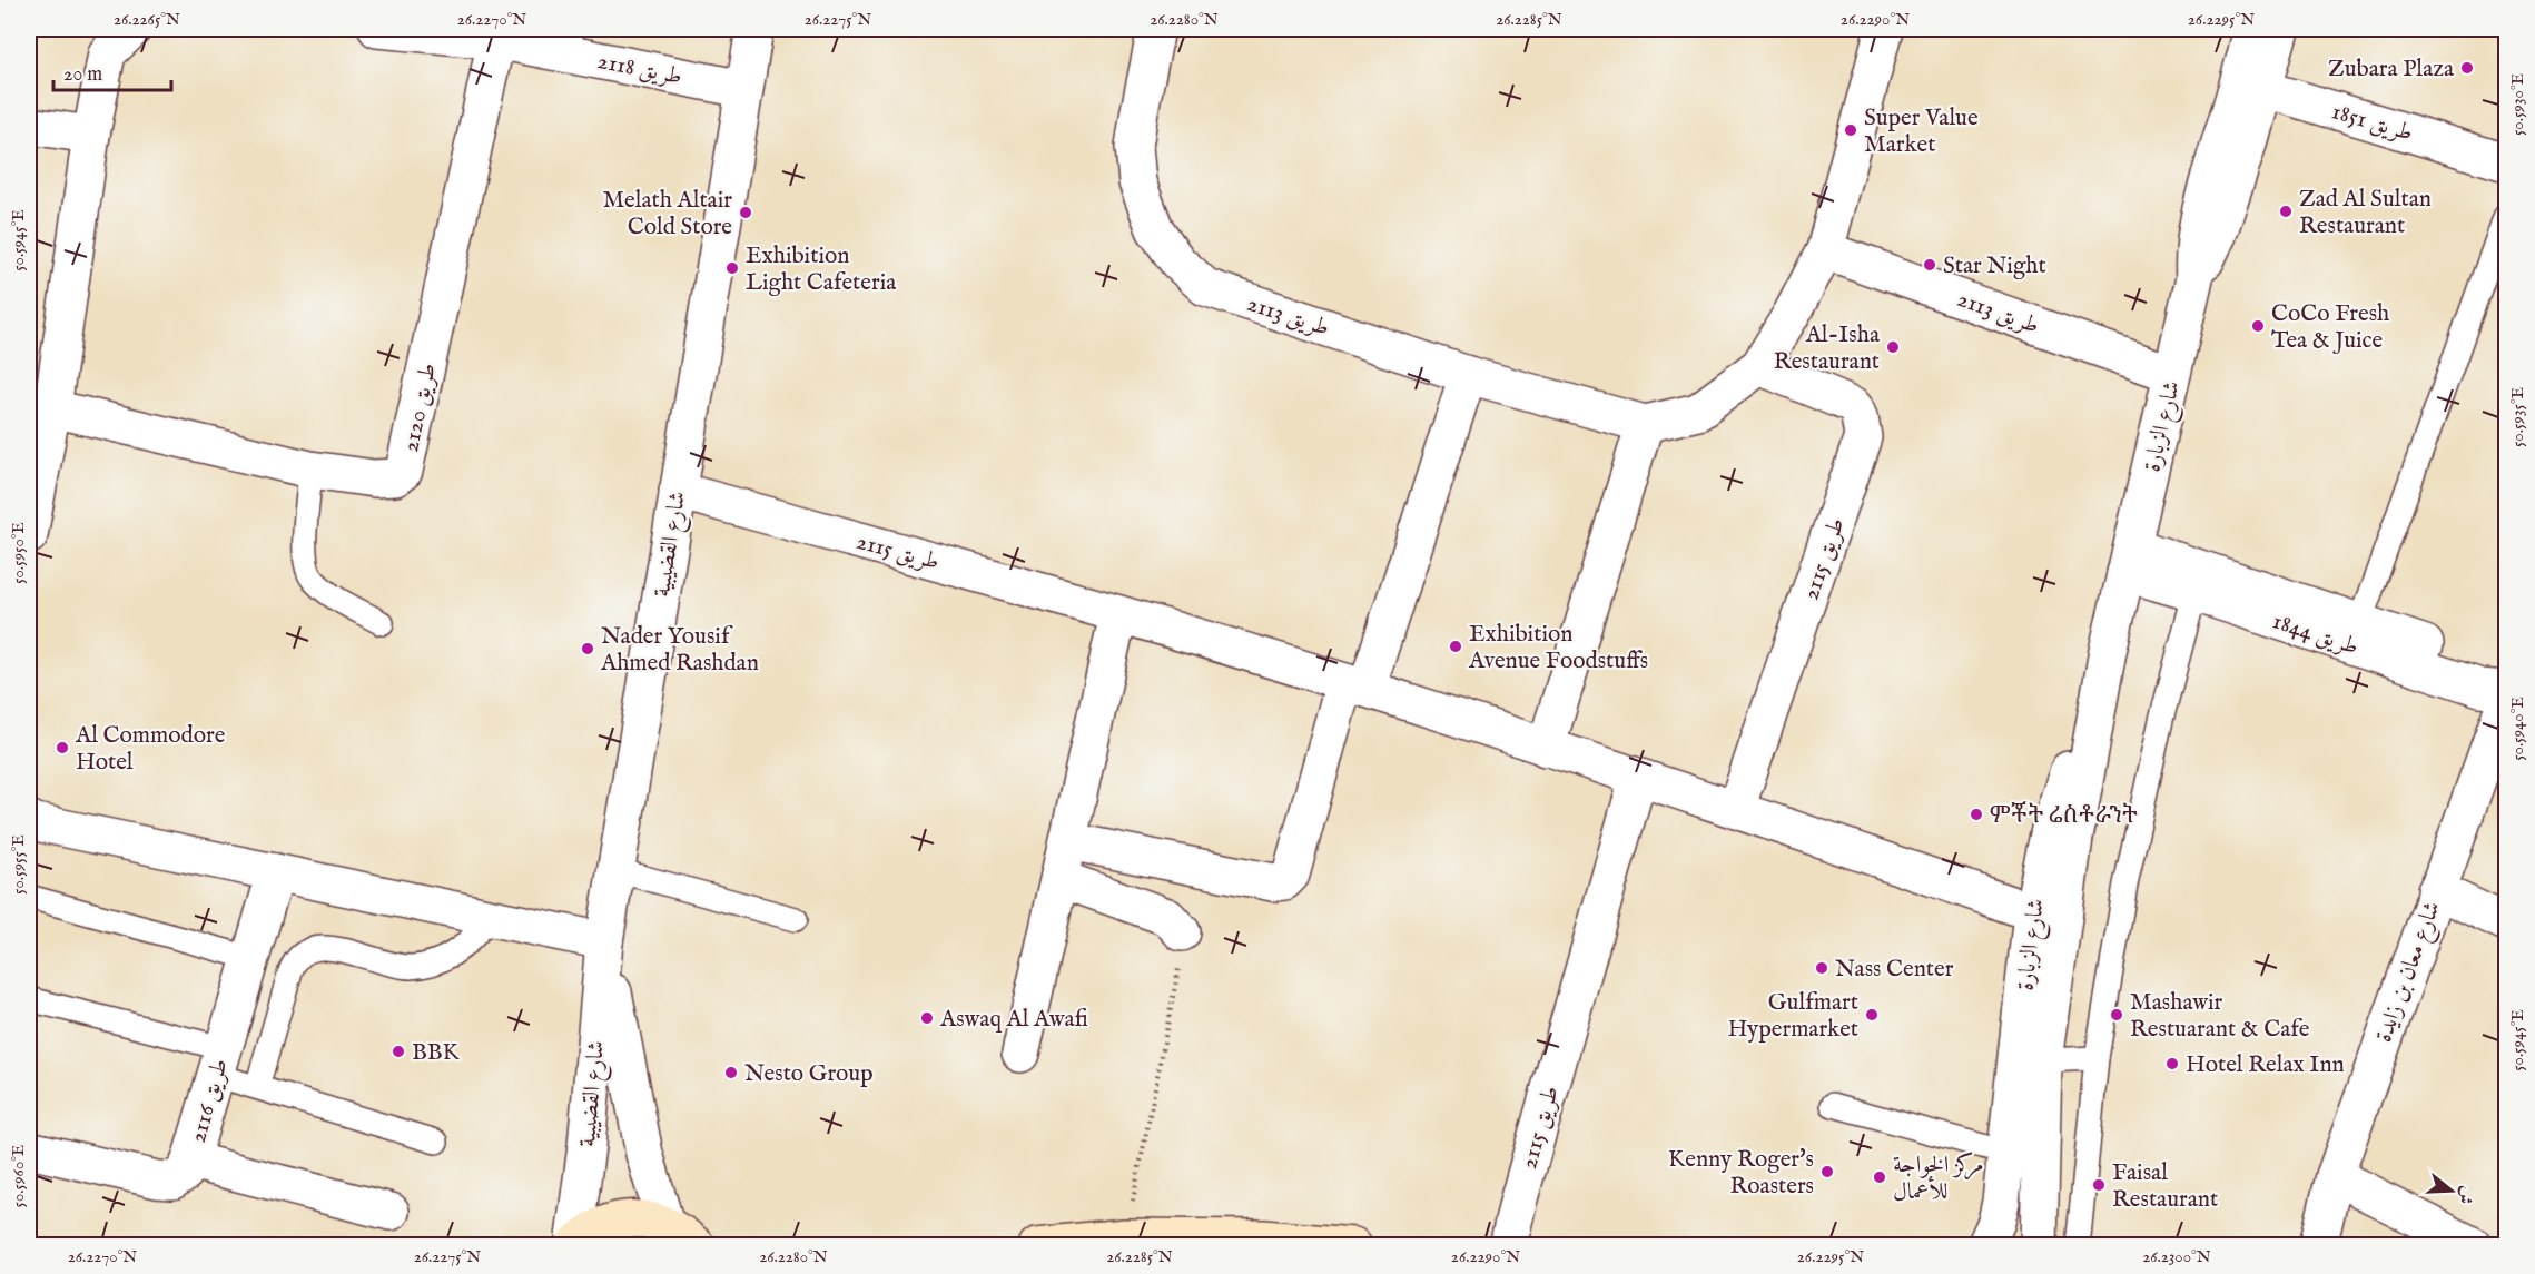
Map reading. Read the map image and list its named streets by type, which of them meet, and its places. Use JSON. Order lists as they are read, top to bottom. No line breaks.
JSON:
{"streets":{"street":["طريق 2118","طريق 1851","طريق 2113","طريق 2120","شارع الزبارة","شارع القضيبية","طريق 2115","طريق 1844","شارع معان بن زايدة","طريق 2116"]},"crossings":[["طريق 2118","طريق 2120"],["طريق 2118","شارع القضيبية"],["طريق 1851","شارع الزبارة"],["طريق 2113","شارع الزبارة"],["طريق 2113","طريق 2115"],["شارع الزبارة","طريق 2115"],["شارع الزبارة","طريق 1844"],["شارع القضيبية","طريق 2115"]],"places":["Zubara Plaza","Super Value Market","Zad Al Sultan Restaurant","Melath Altair Cold Store","Star Night","Exhibition Light Cafeteria","CoCo Fresh Tea & Juice","Al-Isha Restaurant","Exhibition Avenue Foodstuffs","Nader Yousif Ahmed Rashdan","Al Commodore Hotel","ምቾት ሬስቶራንት","Nass Center","Gulfmart Hypermarket","Mashawir Restuarant & Cafe","Aswaq Al Awafi","BBK","Hotel Relax Inn","Nesto Group","Kenny Roger's Roasters","مركز الخواجة للأعمال","Faisal Restaurant"],"scale_bar":"20 m","north":"right","coordinates":["26.2265°N","26.2270°N","26.2275°N","26.2280°N","26.2285°N","26.2290°N","26.2295°N","50.5930°E","50.5945°E","50.5935°E","50.5950°E","50.5940°E","50.5955°E","50.5960°E","26.2300°N"]}
